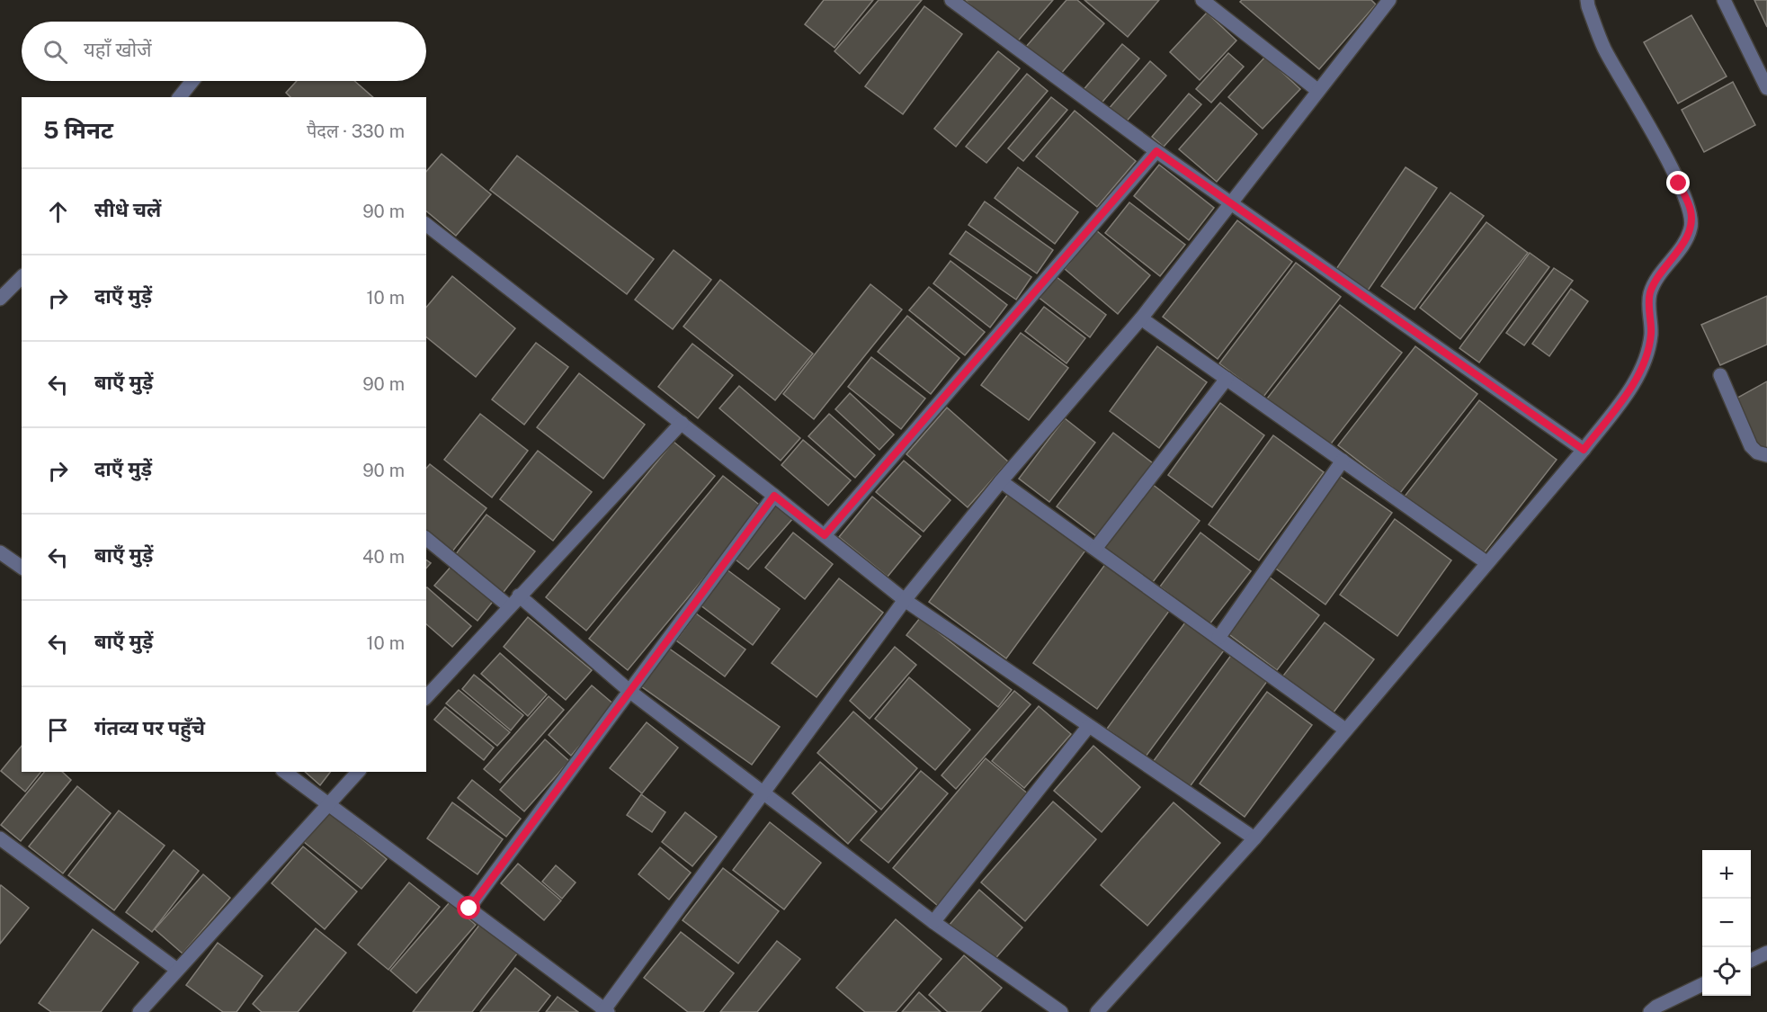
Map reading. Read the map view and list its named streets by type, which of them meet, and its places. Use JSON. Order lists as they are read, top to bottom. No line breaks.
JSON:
{"page":{"search":"यहाँ खोजें","heading":["5 मिनट","पैदल · 330 m"],"list":[["सीधे चलें","90 m"],["दाएँ मुड़ें","10 m"],["बाएँ मुड़ें","90 m"],["दाएँ मुड़ें","90 m"],["बाएँ मुड़ें","40 m"],["बाएँ मुड़ें","10 m"],"गंतव्य पर पहुँचे"],"map_buttons":["+","−"]}}
